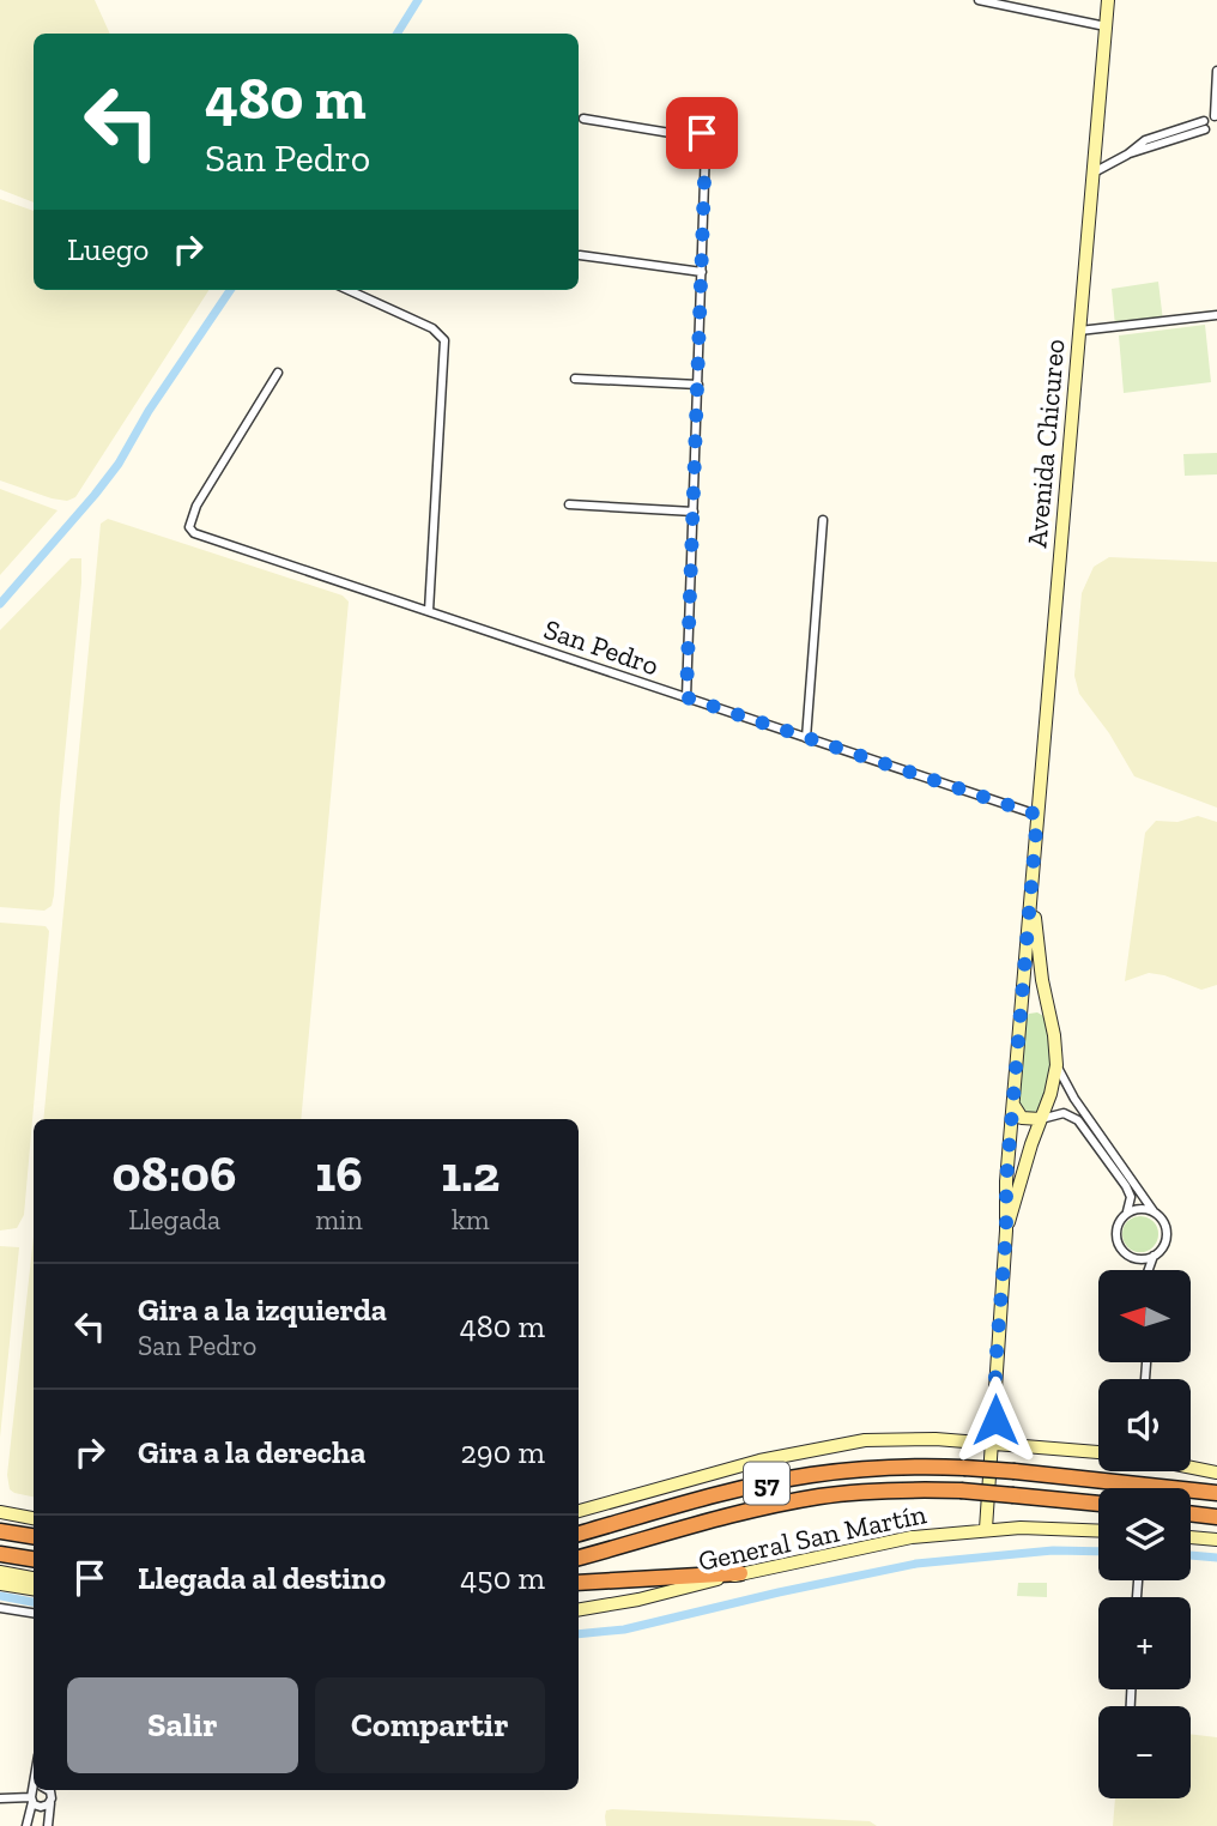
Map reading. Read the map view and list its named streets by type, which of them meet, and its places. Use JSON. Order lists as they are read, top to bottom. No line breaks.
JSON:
{"streets":{"highway":["57"],"main road":["Avenida Chicureo","General San Martín"],"street":["San Pedro"]},"crossings":[["Avenida Chicureo","San Pedro"],["Avenida Chicureo","General San Martín"]],"north":"left","page":{"turn":["480 m","San Pedro"],"then":"Luego","eta":["08:06","Llegada","16","min","1.2","km"],"list":[{"name":"Gira a la izquierda","note":"San Pedro","value":"480 m"},{"name":"Gira a la derecha","value":"290 m"},{"name":"Llegada al destino","value":"450 m"}],"map_buttons":["+","−"],"buttons":["Salir","Compartir"]}}
